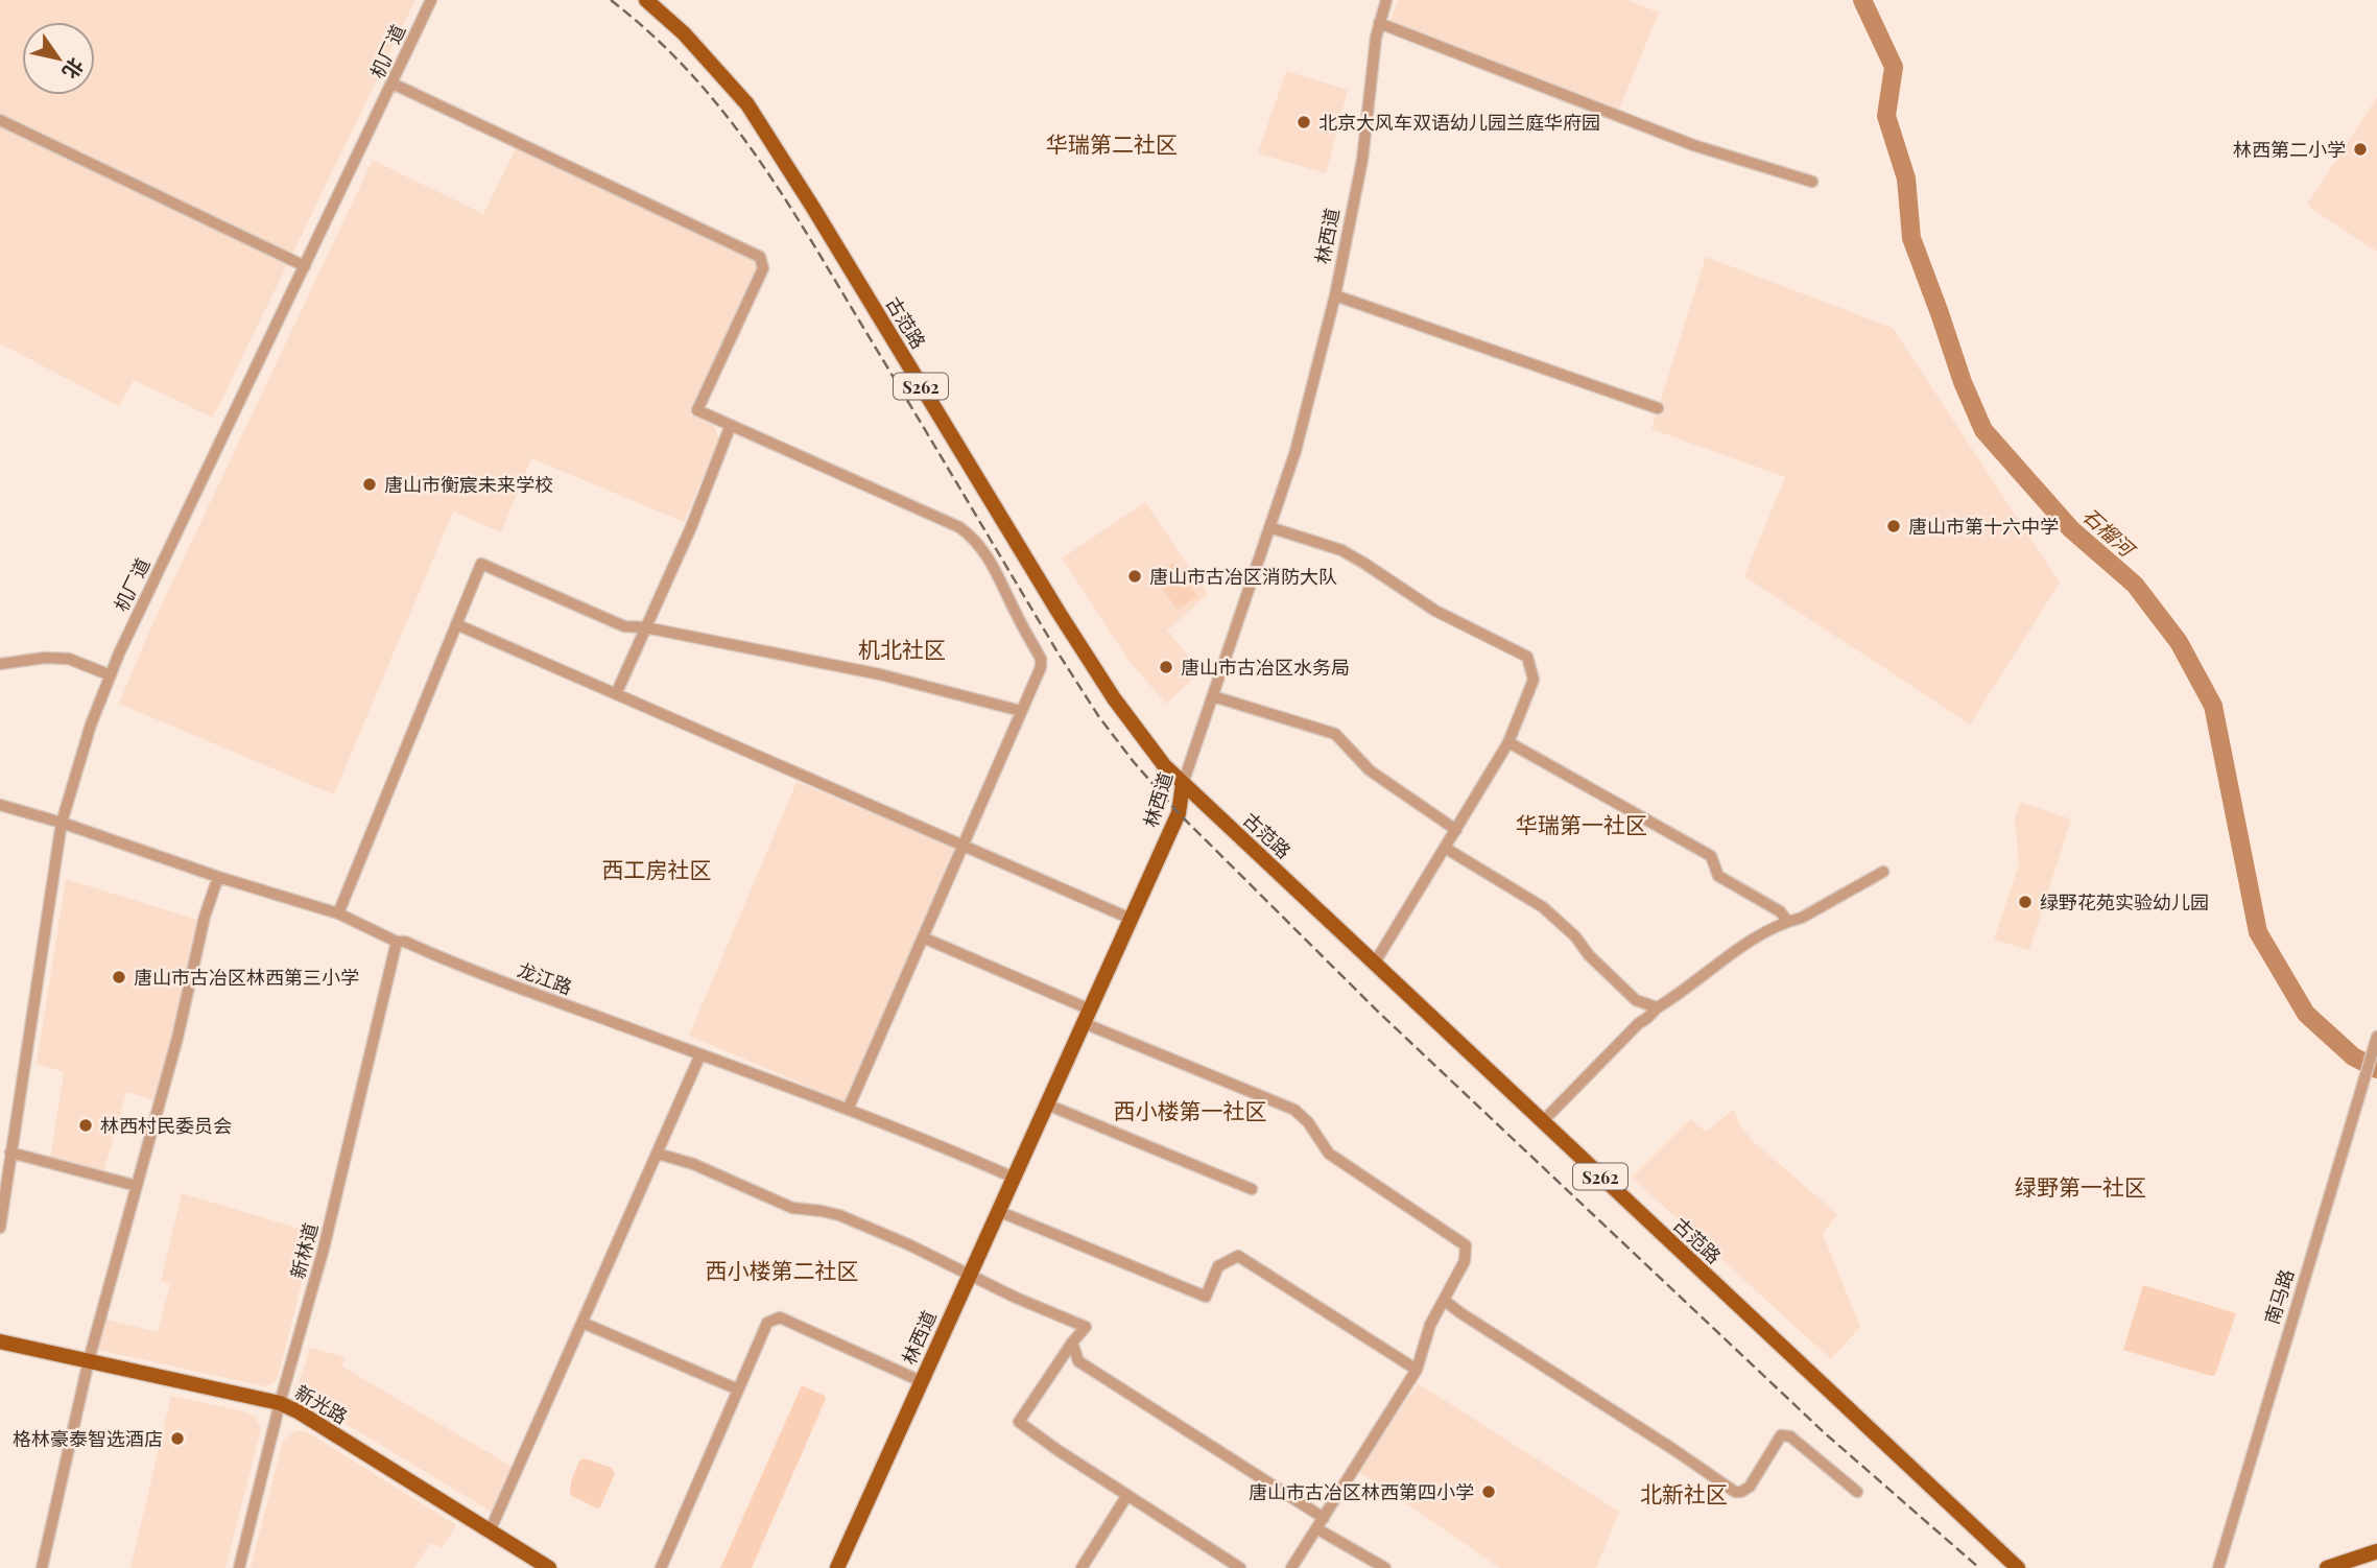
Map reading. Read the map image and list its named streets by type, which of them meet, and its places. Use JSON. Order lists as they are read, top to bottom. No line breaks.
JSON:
{"streets":{"main road":["林西道","古范路","S262","新光路"],"street":["机厂道","龙江路","新林道","南马路"]},"crossings":[["机厂道","龙江路"],["林西道","古范路"],["林西道","龙江路"],["龙江路","新林道"],["新林道","新光路"]],"districts":["华瑞第二社区","机北社区","华瑞第一社区","西工房社区","西小楼第一社区","绿野第一社区","西小楼第二社区","北新社区"],"water":["石榴河"],"places":["北京大风车双语幼儿园兰庭华府园","林西第二小学","唐山市衡宸未来学校","唐山市第十六中学","唐山市古冶区消防大队","唐山市古冶区水务局","绿野花苑实验幼儿园","唐山市古冶区林西第三小学","林西村民委员会","格林豪泰智选酒店","唐山市古冶区林西第四小学"],"north":"bottom right"}
